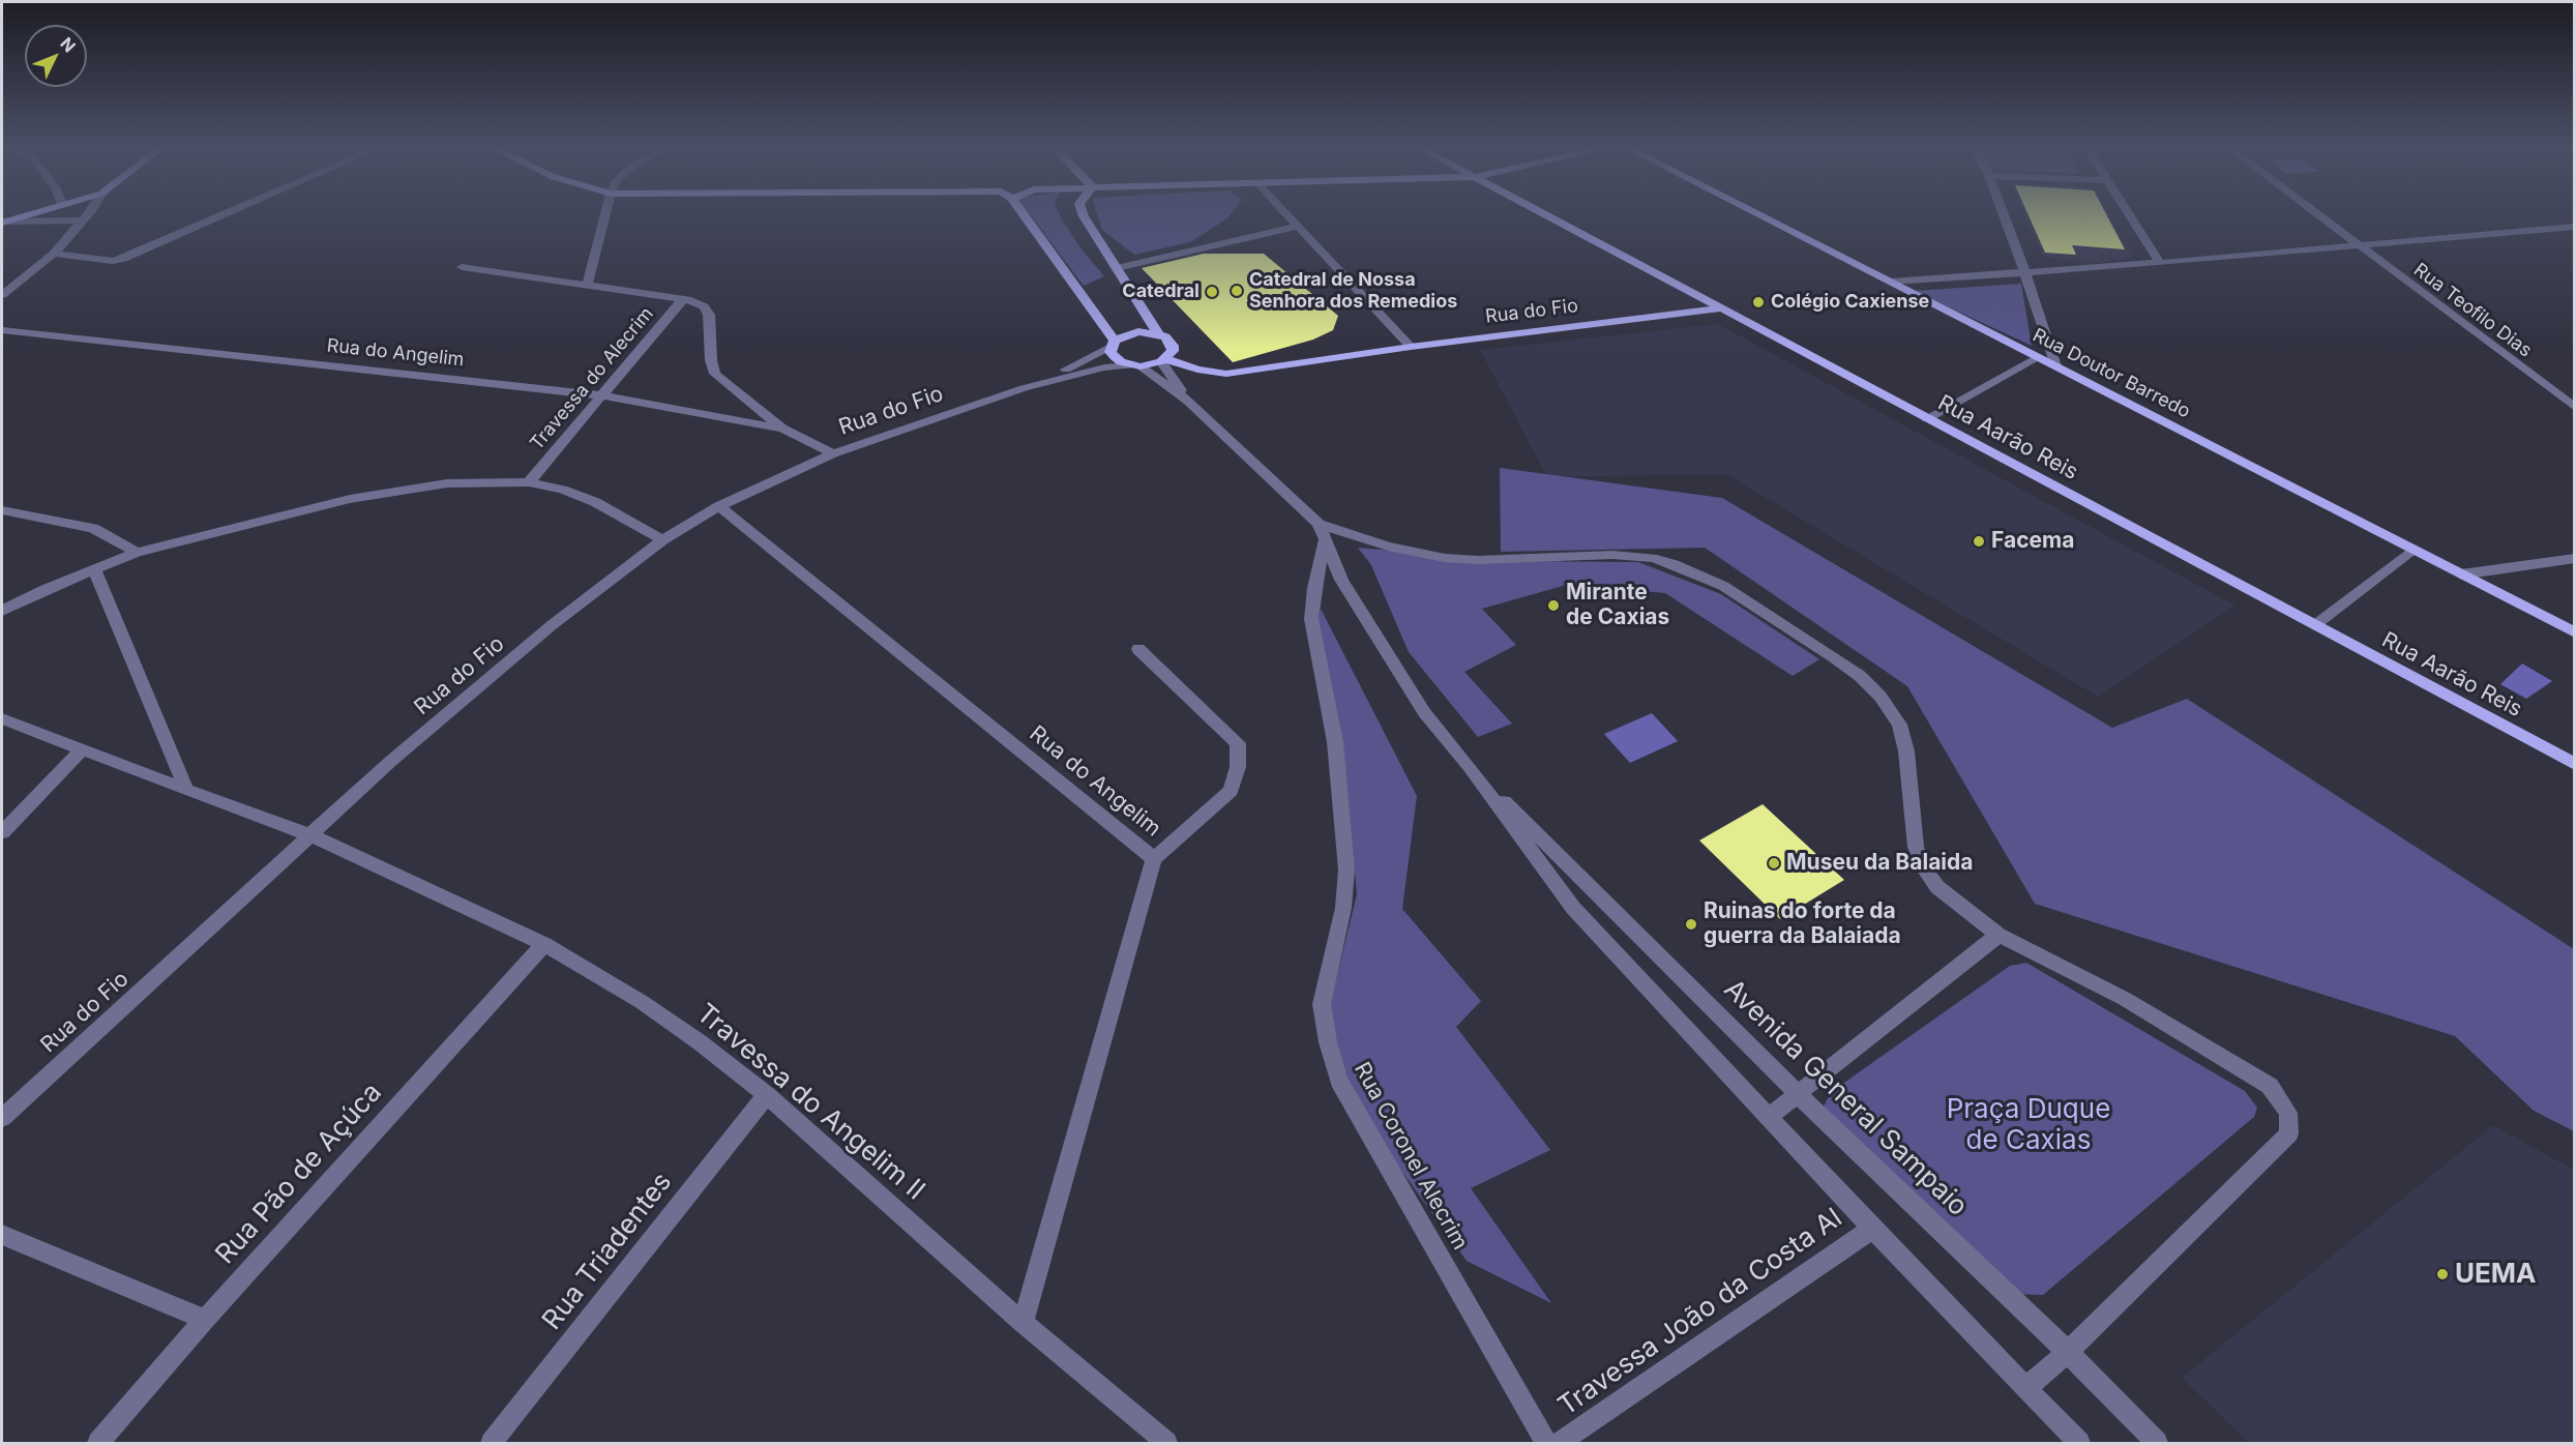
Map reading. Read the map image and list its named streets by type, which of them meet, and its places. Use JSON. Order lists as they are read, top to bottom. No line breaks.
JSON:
{"streets":{"main road":["Rua do Fio","Rua Doutor Barredo","Rua Aarão Reis"],"street":["Rua Teofilo Dias","Rua do Angelim","Travessa do Alecrim","Avenida General Sampaio","Travessa do Angelim II","Rua Coronel Alecrim","Rua Pão de Açúca","Rua Triadentes","Travessa João da Costa Al"]},"crossings":[["Rua do Fio","Rua do Angelim"],["Rua do Fio","Rua Aarão Reis"],["Rua do Fio","Avenida General Sampaio"],["Rua do Fio","Travessa do Angelim II"],["Rua do Angelim","Travessa do Alecrim"],["Rua do Angelim","Travessa do Angelim II"],["Avenida General Sampaio","Rua Coronel Alecrim"],["Avenida General Sampaio","Travessa João da Costa Al"],["Travessa do Angelim II","Rua Pão de Açúca"],["Travessa do Angelim II","Rua Triadentes"]],"parks":["Praça Duque de Caxias"],"places":["Catedral de Nossa Senhora dos Remedios","Catedral","Colégio Caxiense","Facema","Mirante de Caxias","Museu da Balaida","Ruinas do forte da guerra da Balaiada","UEMA"],"north":"top right"}
